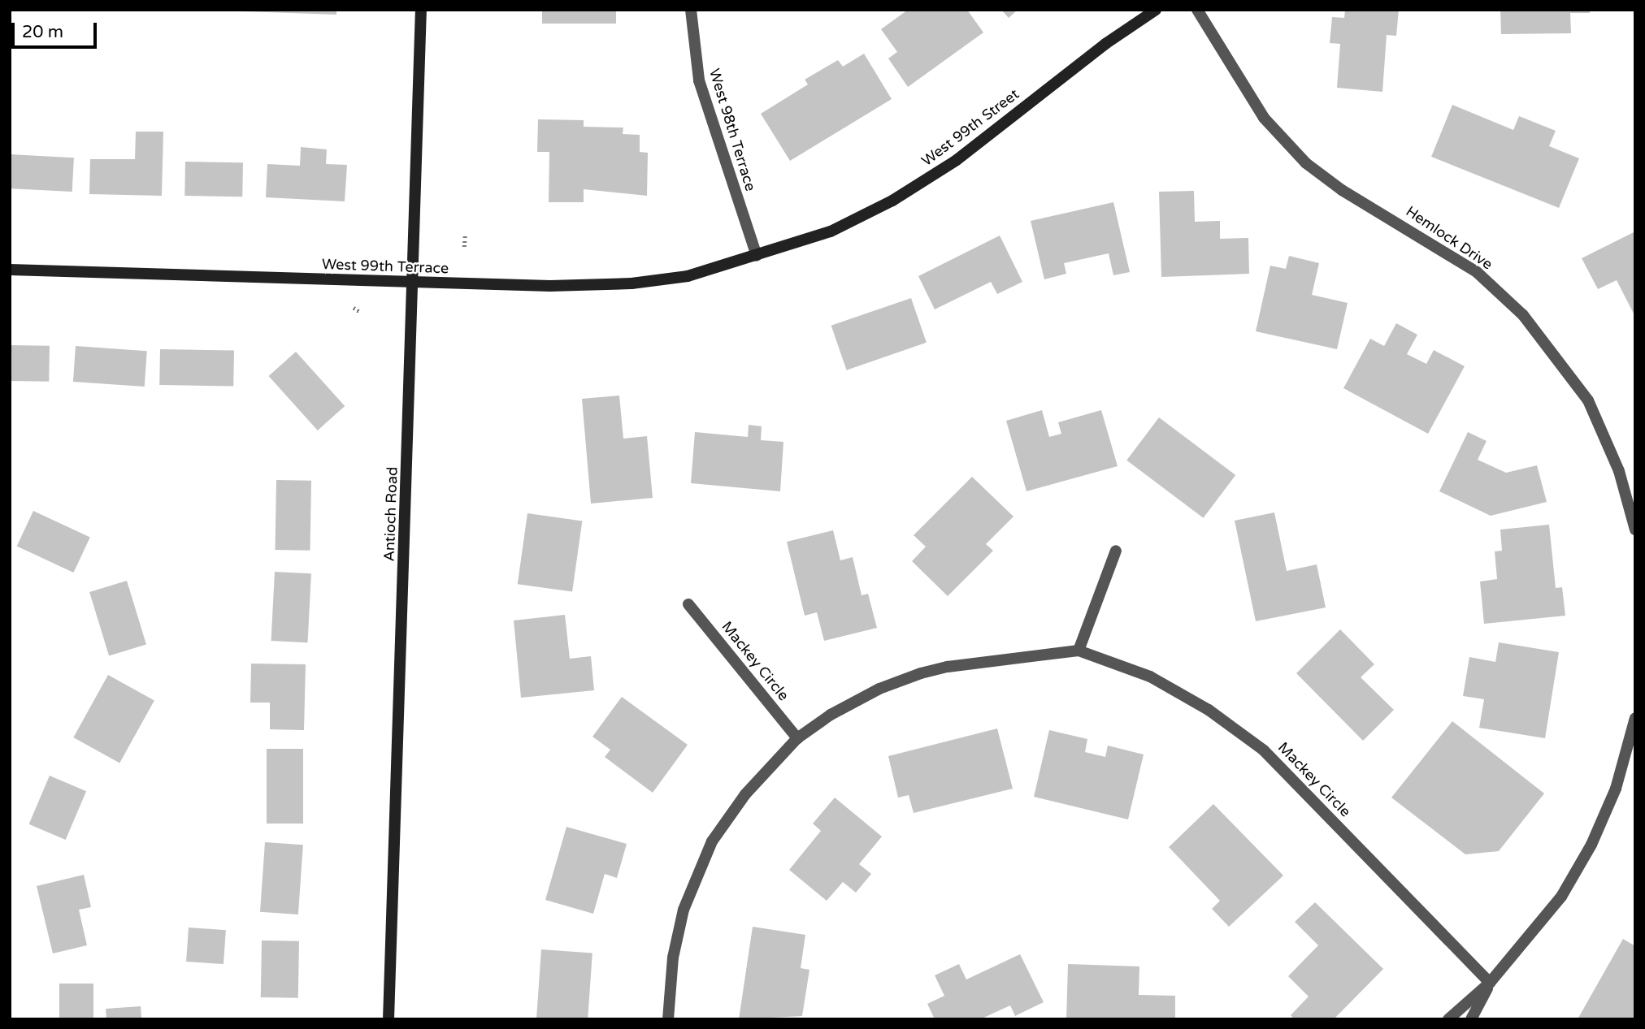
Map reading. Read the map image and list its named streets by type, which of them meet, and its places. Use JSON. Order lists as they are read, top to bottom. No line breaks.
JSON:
{"streets":{"street":["West 99th Street","West 98th Terrace","Hemlock Drive","West 99th Terrace","Antioch Road","Mackey Circle"]},"crossings":[["West 99th Street","West 98th Terrace"],["West 99th Street","West 99th Terrace"],["West 98th Terrace","West 99th Terrace"],["West 99th Terrace","Antioch Road"]],"scale_bar":"20 m"}
